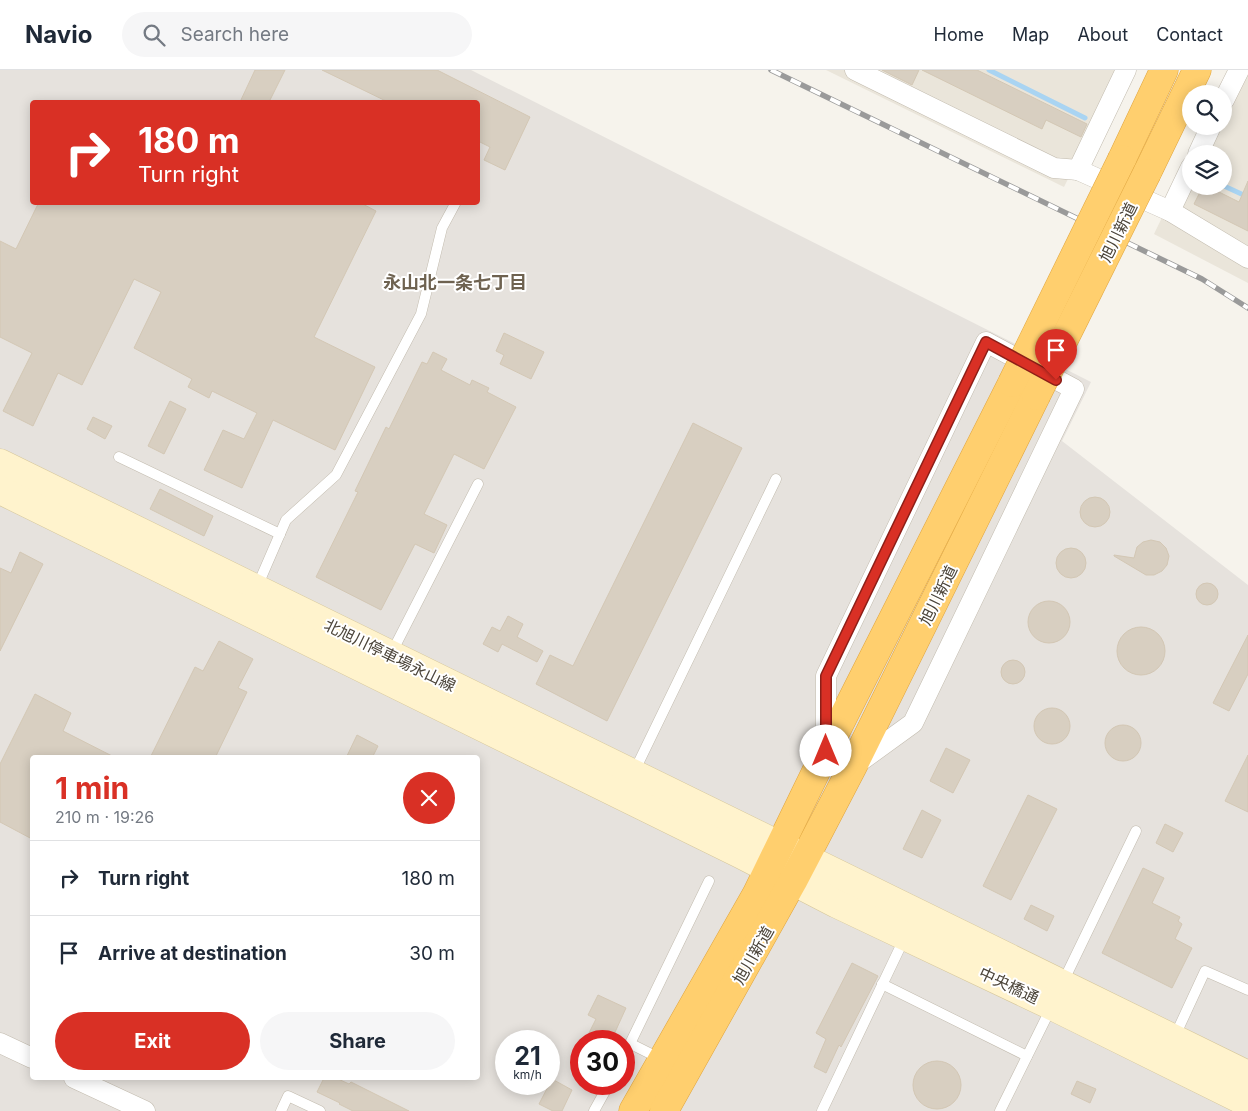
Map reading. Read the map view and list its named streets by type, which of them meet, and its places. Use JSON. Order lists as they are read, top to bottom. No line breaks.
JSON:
{"streets":{"highway":["旭川新道"],"main road":["北旭川停車場永山線","中央橋通"]},"crossings":[["旭川新道","北旭川停車場永山線"],["旭川新道","中央橋通"],["北旭川停車場永山線","中央橋通"]],"districts":["永山北一条七丁目"],"page":{"header":"Navio","search":"Search here","nav":["Home","Map","About","Contact"],"turn":["180 m","Turn right"],"heading":["1 min","210 m · 19:26"],"list":[{"name":"Turn right","value":"180 m"},{"name":"Arrive at destination","value":"30 m"}],"buttons":["Exit","Share"],"speed":"21 km/h","limit":"30"}}
